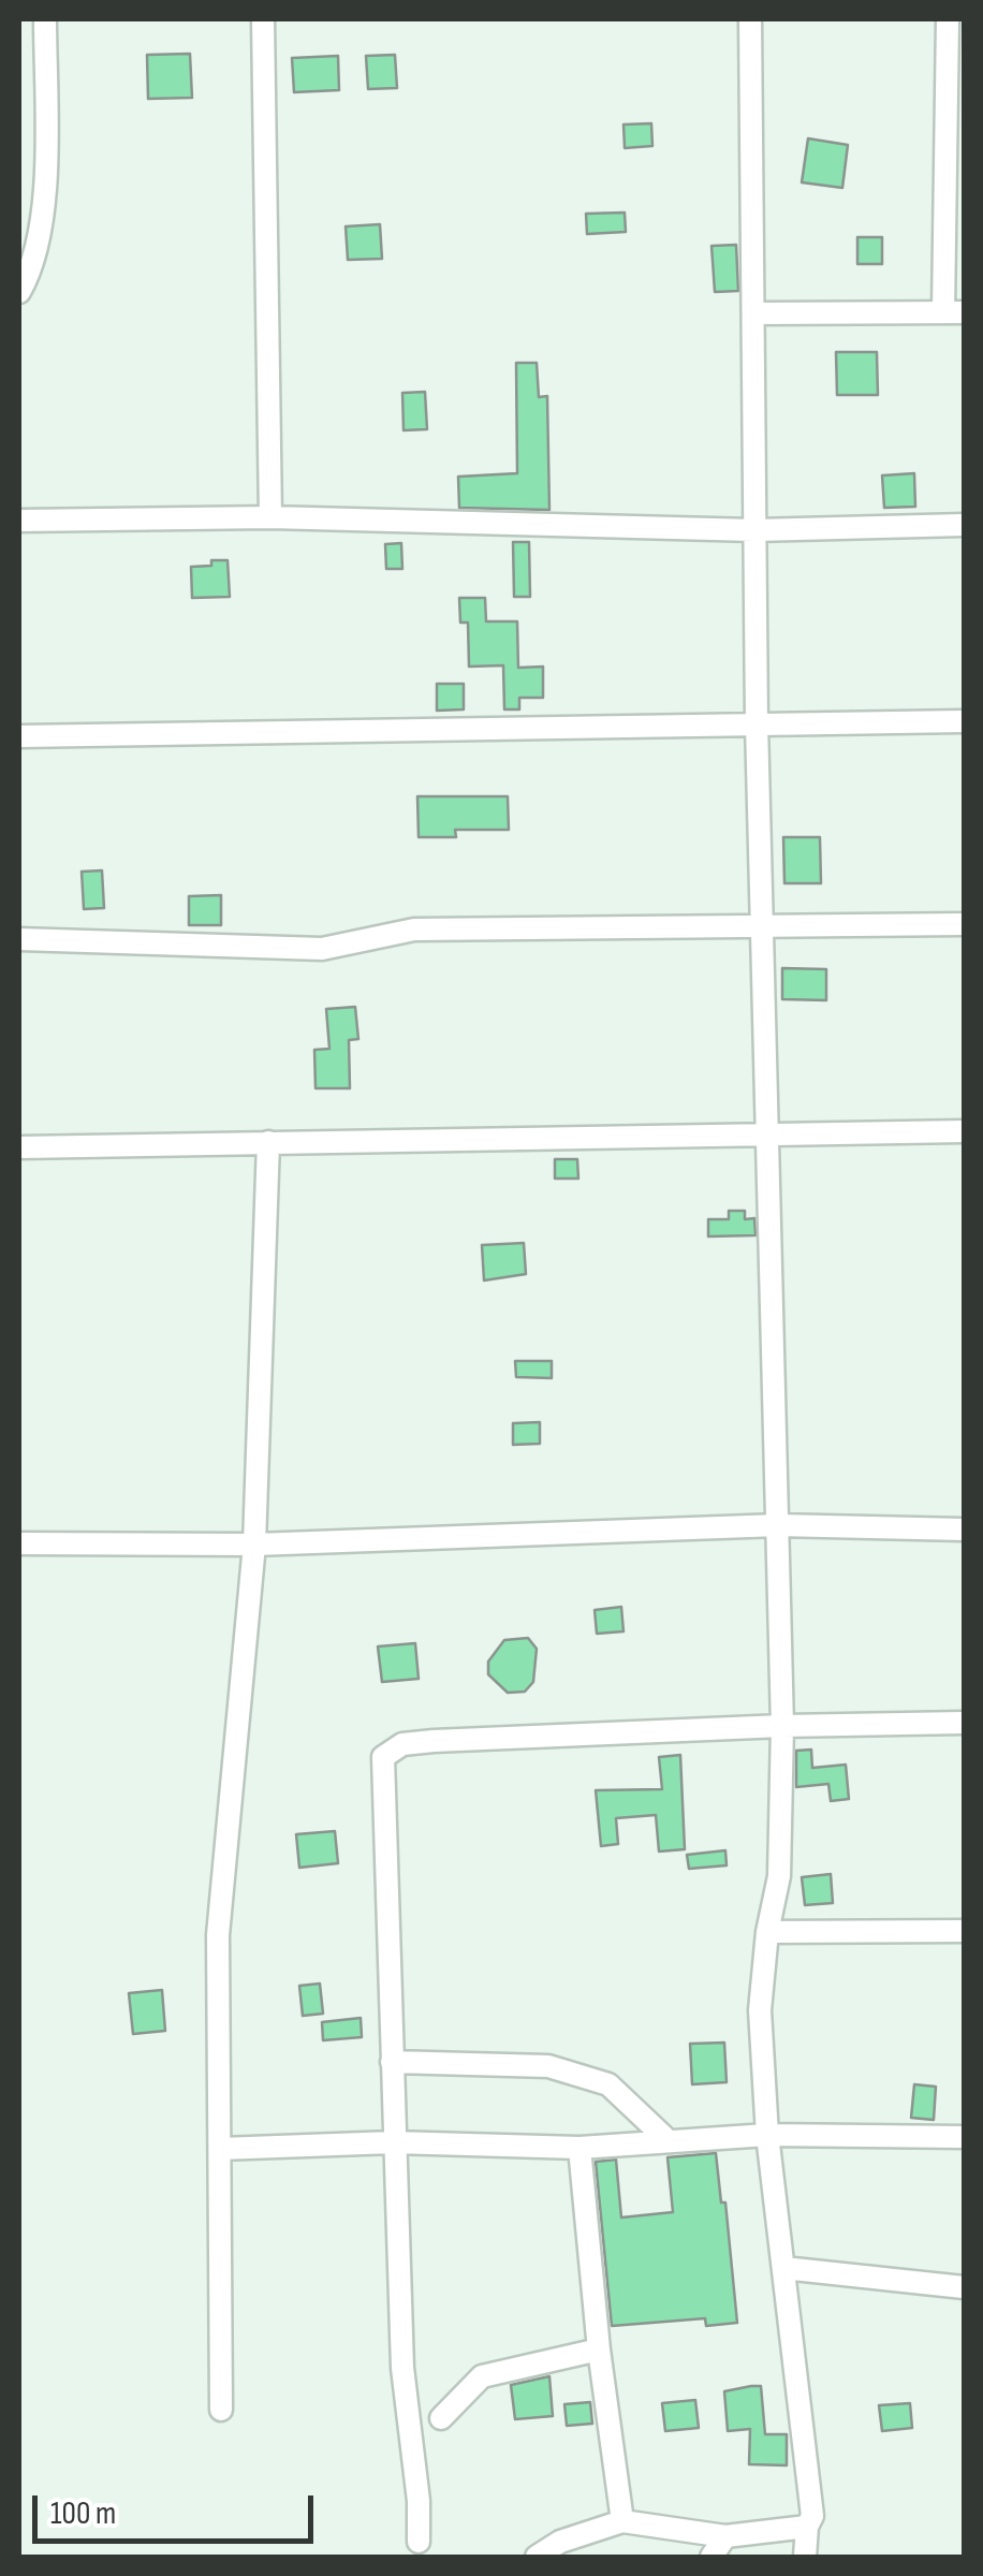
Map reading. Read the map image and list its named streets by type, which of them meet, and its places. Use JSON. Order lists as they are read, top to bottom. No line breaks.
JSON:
{"scale_bar":"100 m"}
